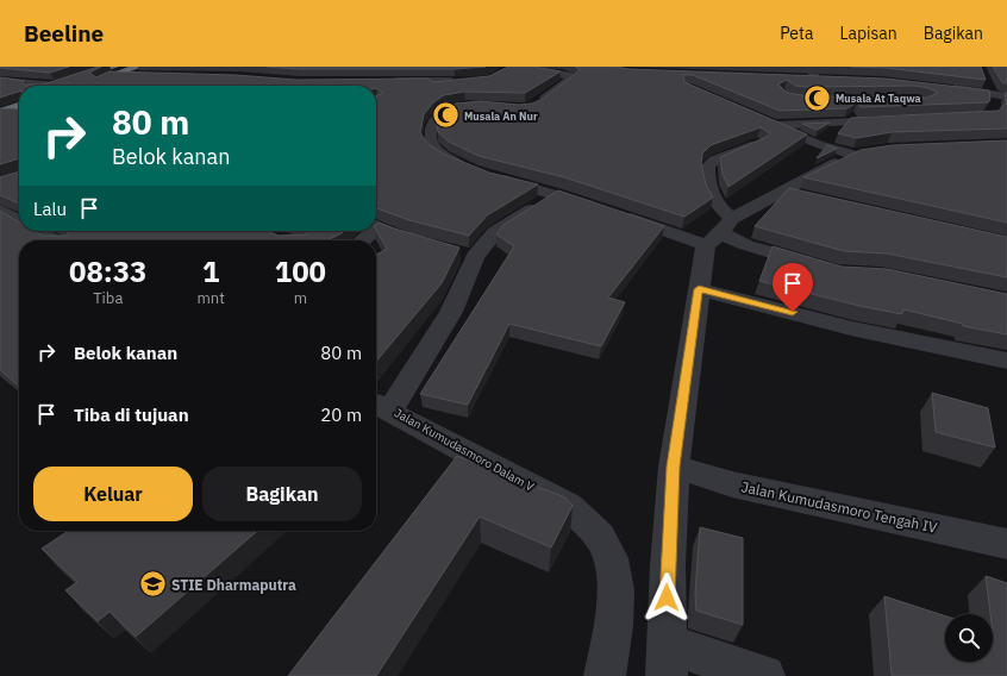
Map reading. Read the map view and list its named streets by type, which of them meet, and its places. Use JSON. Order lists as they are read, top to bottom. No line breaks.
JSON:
{"streets":{"street":["Jalan Kumudasmoro Dalam V","Jalan Kumudasmoro Tengah IV"]},"places":{"mosque":["Musala At Taqwa","Musala An Nur"],"school or university":["STIE Dharmaputra"]},"page":{"header":"Beeline","nav":["Peta","Lapisan","Bagikan"],"turn":["80 m","Belok kanan"],"then":"Lalu","eta":["08:33","Tiba","1","mnt","100","m"],"list":[{"name":"Belok kanan","value":"80 m"},{"name":"Tiba di tujuan","value":"20 m"}],"buttons":["Keluar","Bagikan"]}}
